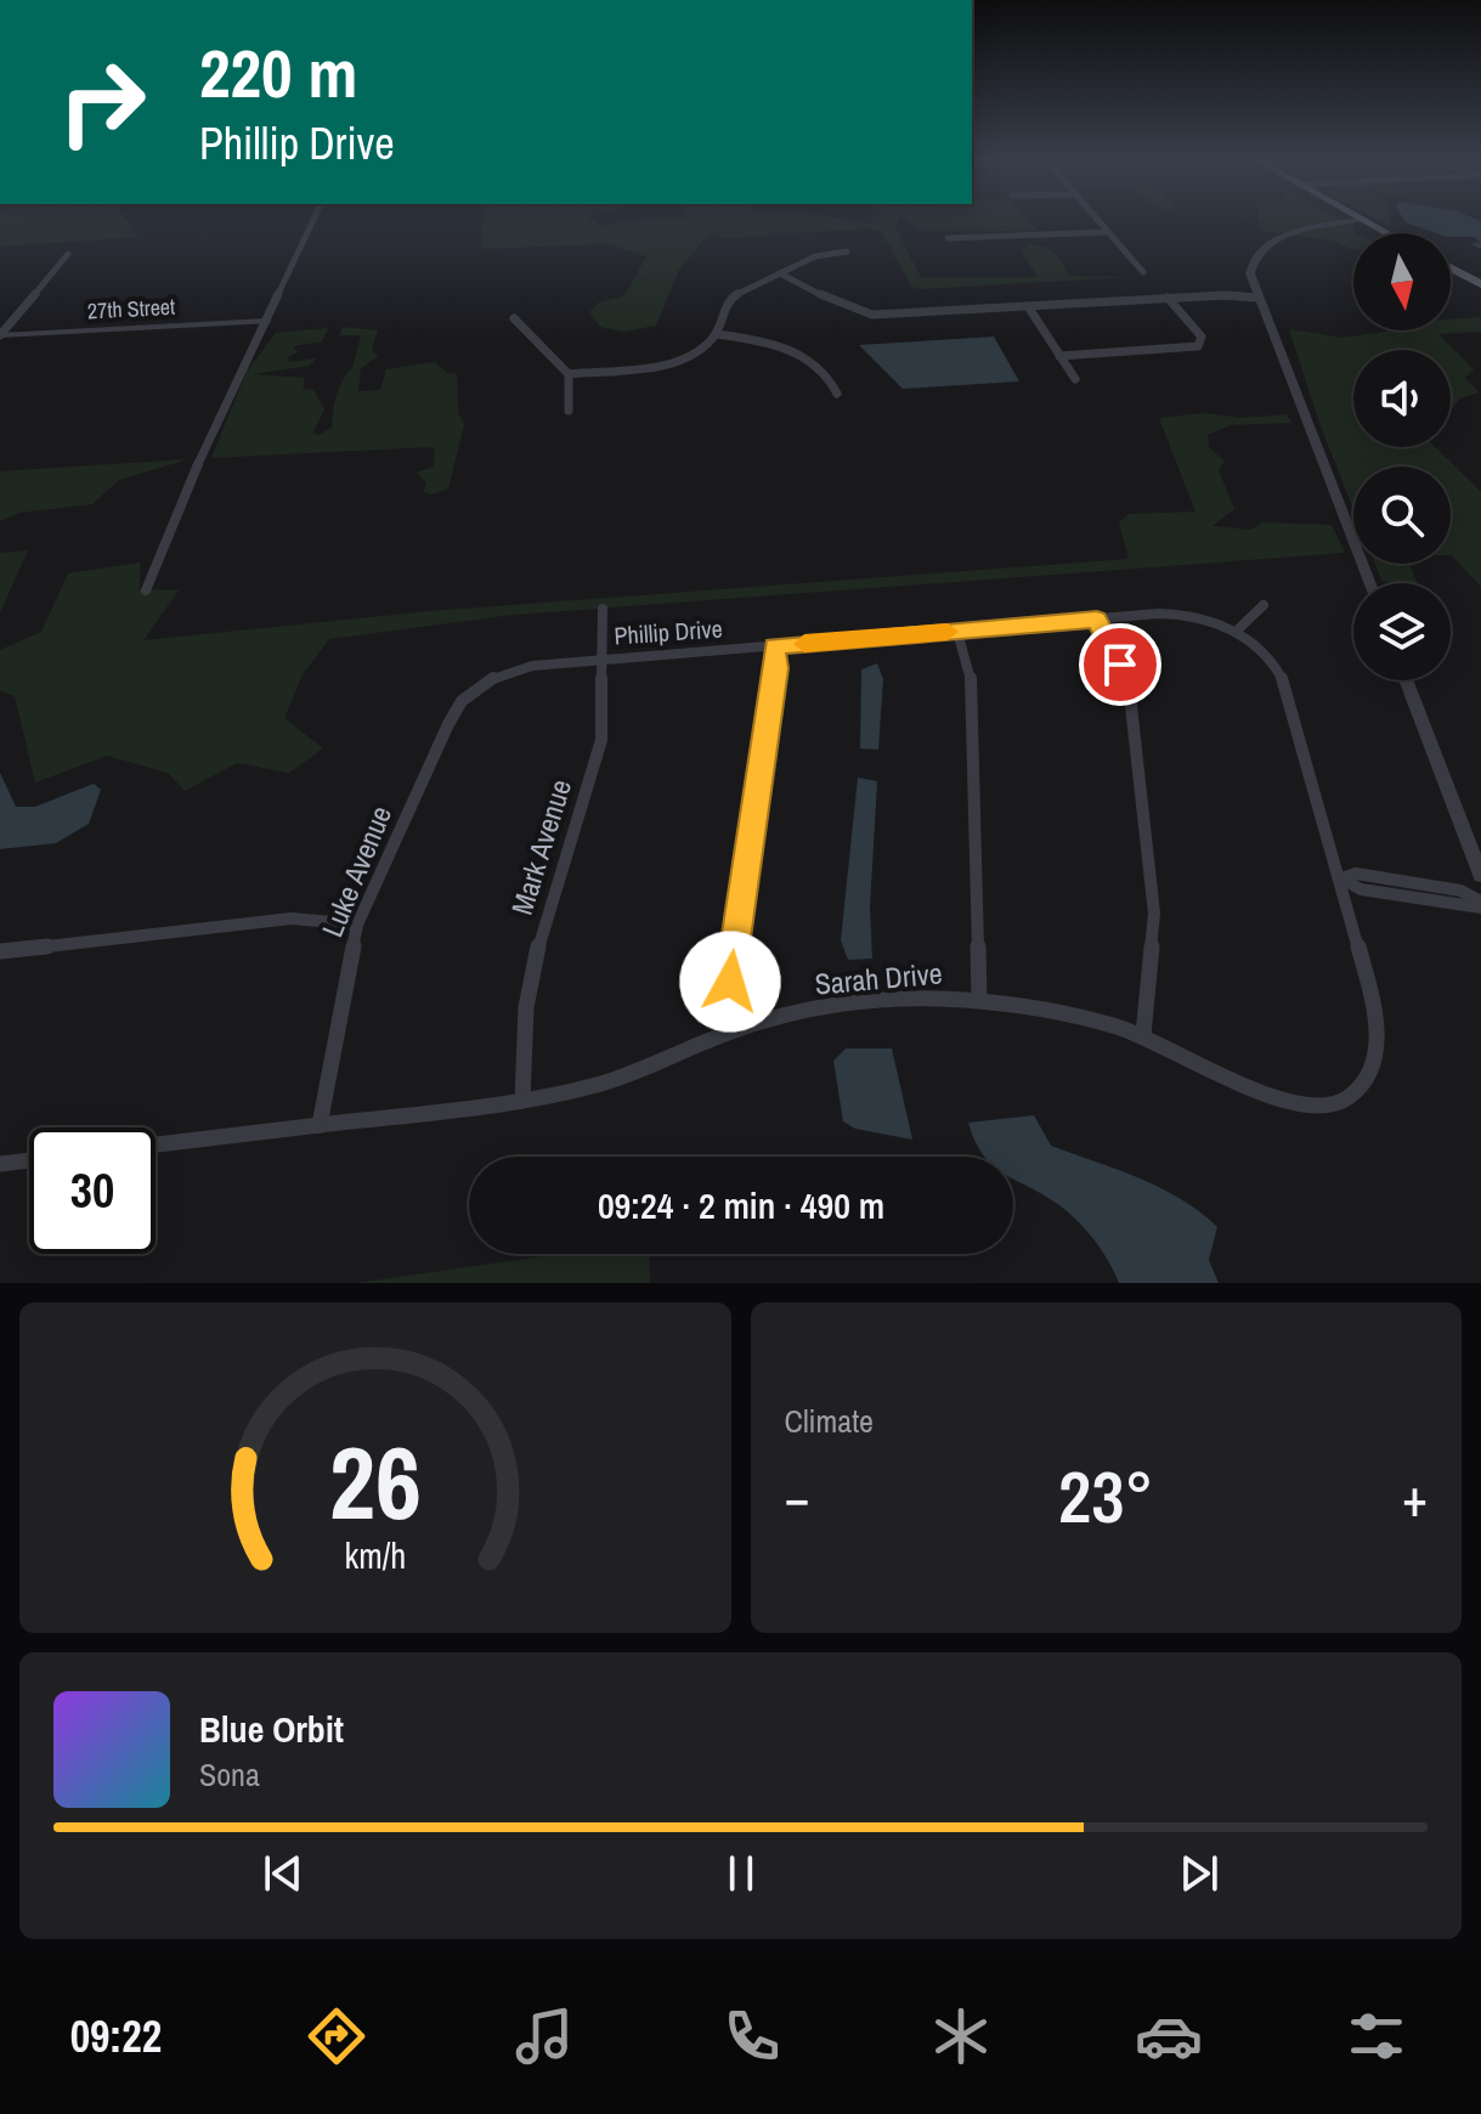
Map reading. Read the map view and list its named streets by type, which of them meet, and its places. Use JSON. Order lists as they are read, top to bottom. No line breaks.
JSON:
{"streets":{"street":["27th Street","Phillip Drive","Mark Avenue","Luke Avenue","Sarah Drive"]},"crossings":[["Phillip Drive","Mark Avenue"],["Phillip Drive","Luke Avenue"],["Phillip Drive","Sarah Drive"],["Mark Avenue","Sarah Drive"],["Luke Avenue","Sarah Drive"]],"north":"bottom","page":{"turn":["220 m","Phillip Drive"],"limit":"30","trip":"09:24 · 2 min · 490 m","tile":"Climate","heat":["−","23°","+"],"song":["Blue Orbit","Sona"],"tabs":"09:22","gauge":["26","km/h"]}}
